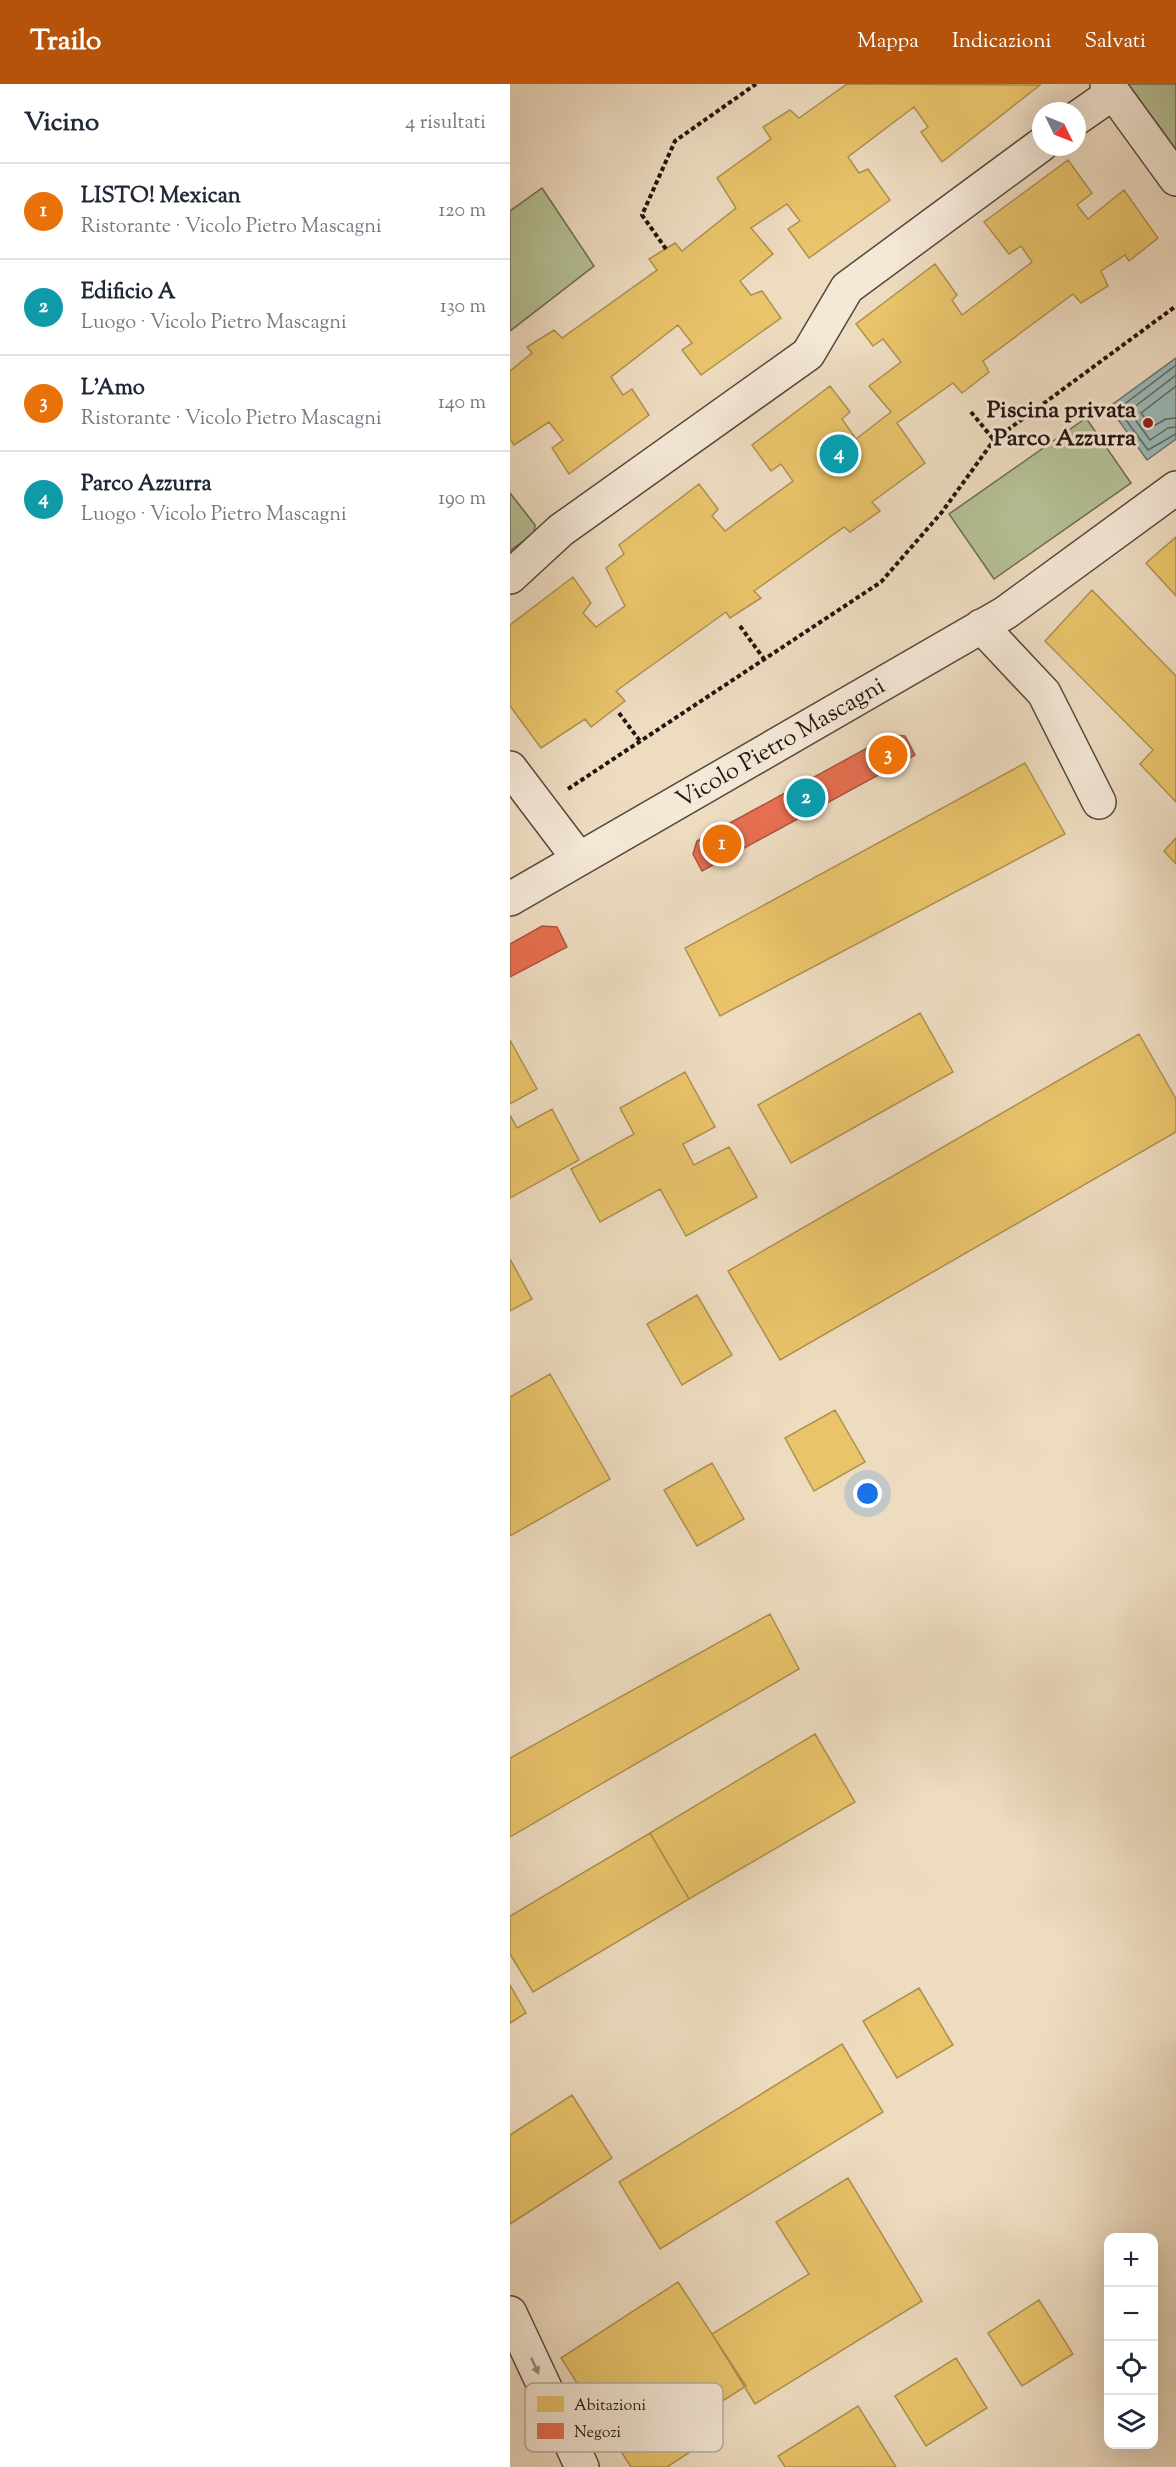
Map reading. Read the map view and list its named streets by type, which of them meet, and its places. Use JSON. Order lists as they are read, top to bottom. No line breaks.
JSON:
{"streets":{"street":["Vicolo Pietro Mascagni"]},"places":["Piscina privata Parco Azzurra"],"legend":["Abitazioni","Negozi"],"north":"bottom right","page":{"header":"Trailo","nav":["Mappa","Indicazioni","Salvati"],"heading":["Vicino","4 risultati"],"list":[{"mark":"1","name":"LISTO! Mexican","note":"Ristorante · Vicolo Pietro Mascagni","value":"120 m"},{"mark":"2","name":"Edificio A","note":"Luogo · Vicolo Pietro Mascagni","value":"130 m"},{"mark":"3","name":"L’Amo","note":"Ristorante · Vicolo Pietro Mascagni","value":"140 m"},{"mark":"4","name":"Parco Azzurra","note":"Luogo · Vicolo Pietro Mascagni","value":"190 m"}],"pins":["4","3","2","1"],"map_buttons":["+","−"]}}
